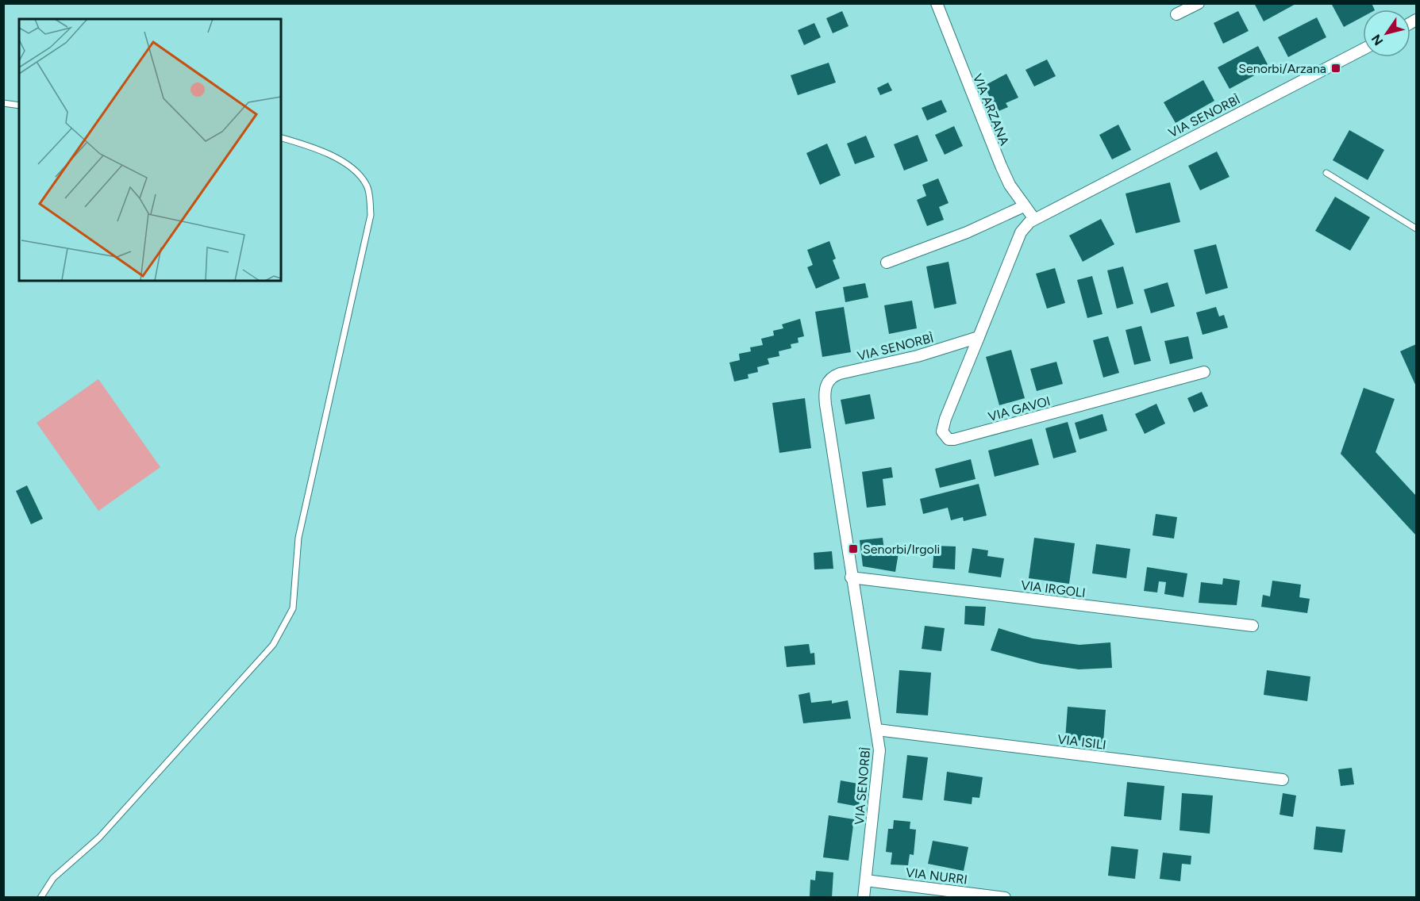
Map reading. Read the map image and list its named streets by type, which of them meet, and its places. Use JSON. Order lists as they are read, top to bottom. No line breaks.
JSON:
{"streets":{"street":["VIA ARZANA","VIA SENORBÌ","VIA GAVOI","VIA IRGOLI","VIA ISILI","VIA NURRI"]},"crossings":[["VIA ARZANA","VIA SENORBÌ"],["VIA SENORBÌ","VIA GAVOI"],["VIA SENORBÌ","VIA IRGOLI"],["VIA SENORBÌ","VIA ISILI"],["VIA SENORBÌ","VIA NURRI"]],"places":{"transit":["Senorbi/Arzana","Senorbi/Irgoli"]},"north":"bottom left"}
